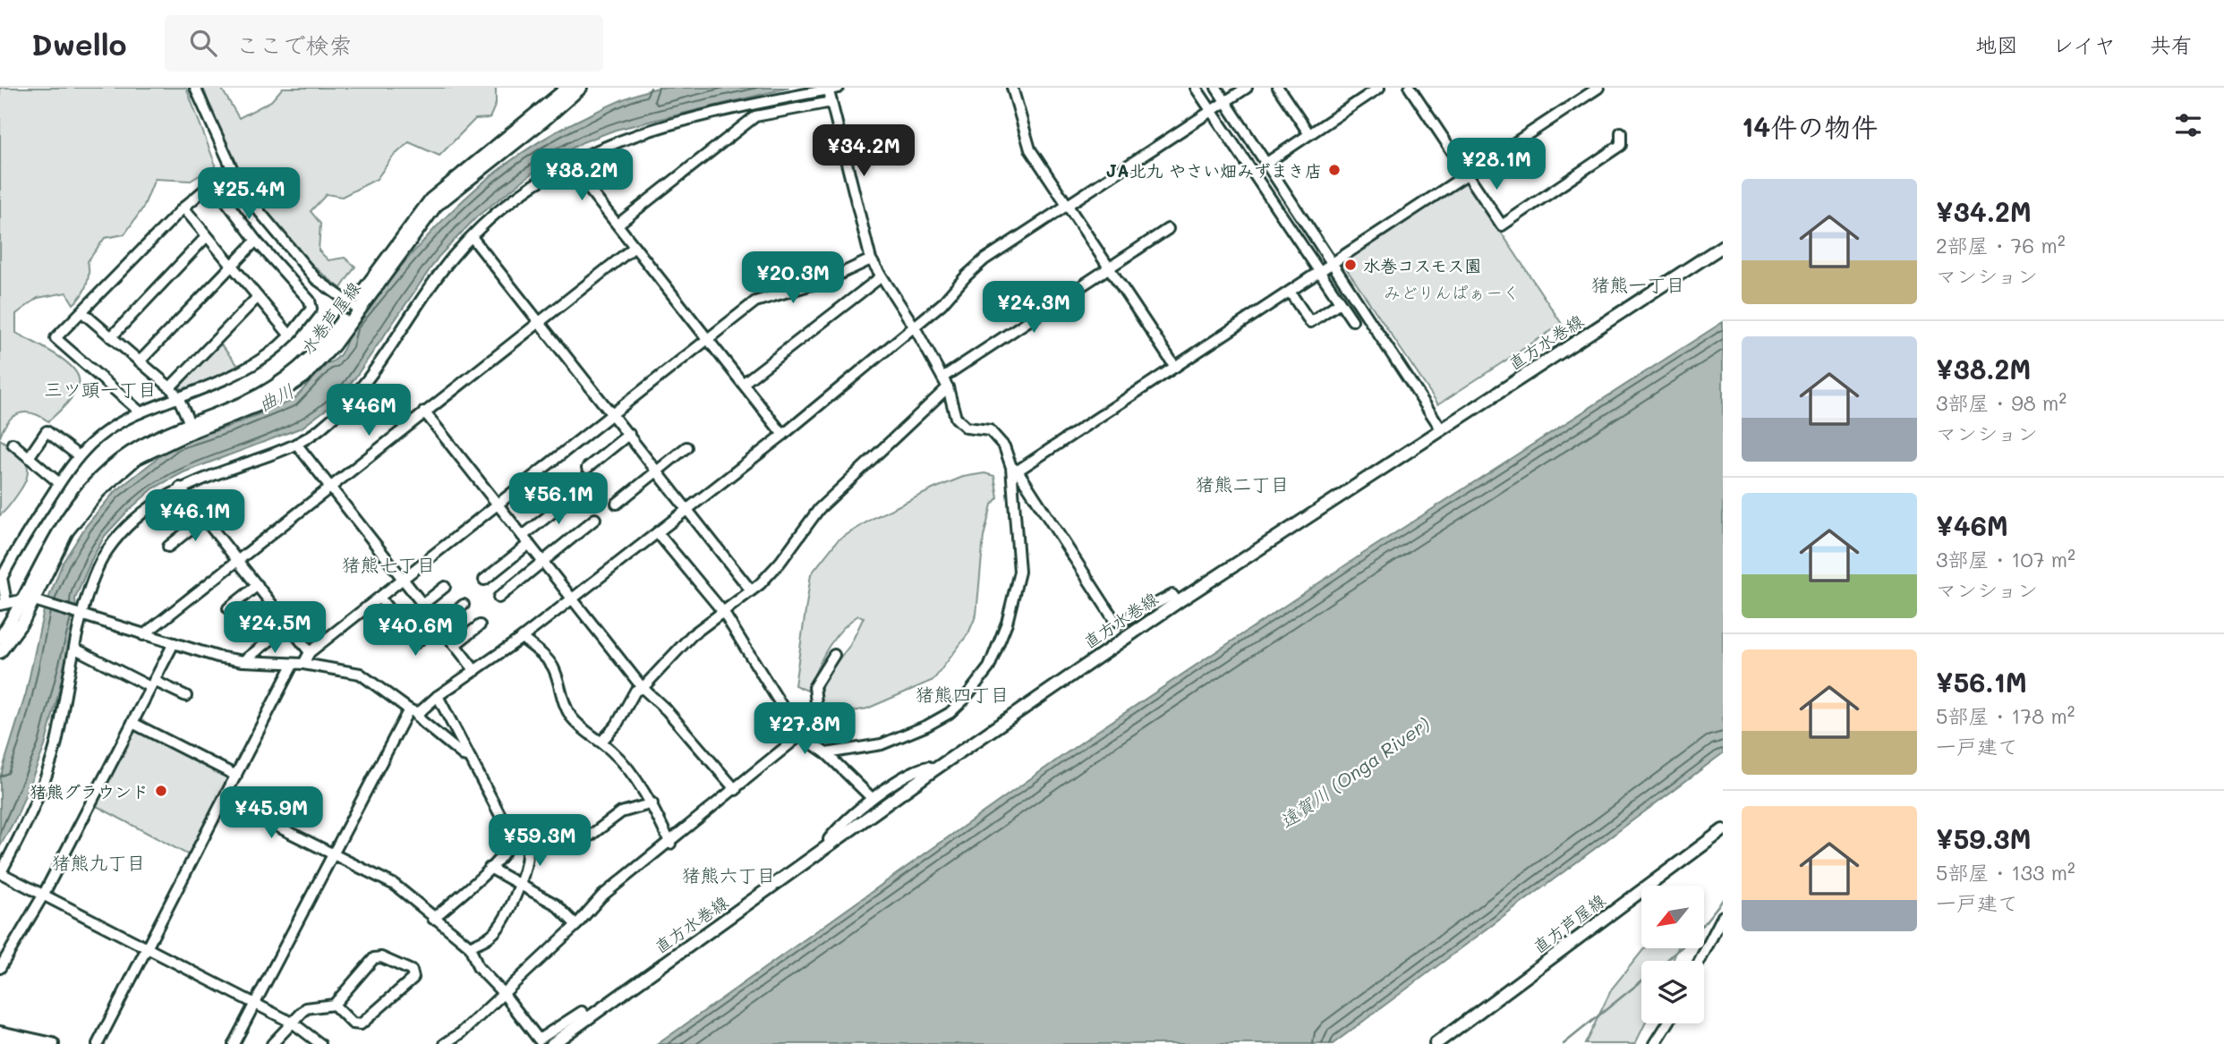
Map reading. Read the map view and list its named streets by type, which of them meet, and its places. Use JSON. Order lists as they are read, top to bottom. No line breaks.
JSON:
{"streets":{"main road":["水巻芦屋線","直方水巻線","直方芦屋線"]},"districts":["猪熊一丁目","三ツ頭一丁目","猪熊二丁目","猪熊七丁目","猪熊四丁目","猪熊九丁目","猪熊六丁目"],"water":["曲川","遠賀川 (Onga River)"],"parks":["みどりんぱぁーく"],"places":["JA北九 やさい畑みずまき店","水巻コスモス園","猪熊グラウンド"],"north":"bottom left","page":{"header":"Dwello","search":"ここで検索","nav":["地図","レイヤ","共有"],"heading":"14件の物件","price":["¥34.2M","¥28.1M","¥38.2M","¥25.4M","¥20.3M","¥24.3M","¥46M","¥56.1M","¥46.1M","¥24.5M","¥40.6M","¥27.8M","¥45.9M","¥59.3M"],"list":[{"name":"¥34.2M","note":"2部屋 · 76 m² · マンション"},{"name":"¥38.2M","note":"3部屋 · 98 m² · マンション"},{"name":"¥46M","note":"3部屋 · 107 m² · マンション"},{"name":"¥56.1M","note":"5部屋 · 178 m² · 一戸建て"},{"name":"¥59.3M","note":"5部屋 · 133 m² · 一戸建て"}]}}
